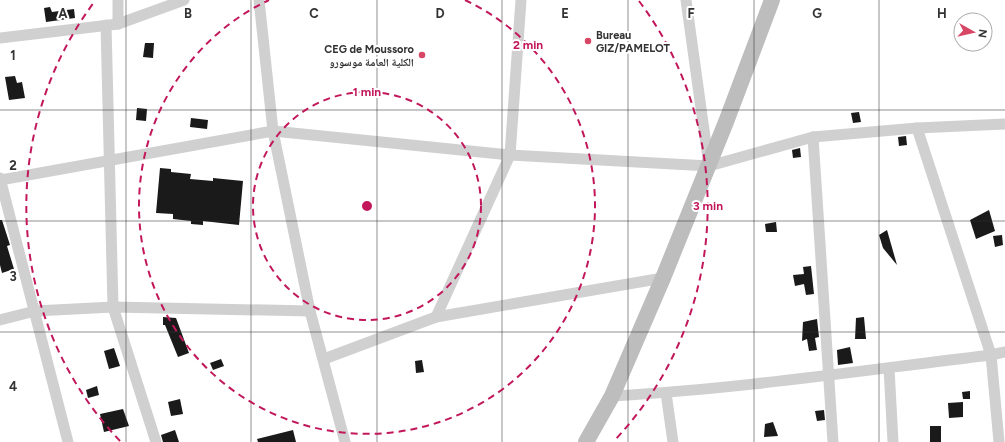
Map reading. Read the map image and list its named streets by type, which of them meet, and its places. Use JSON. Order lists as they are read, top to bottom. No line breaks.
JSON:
{"places":["Bureau GIZ/PAMELOT","CEG de Moussoro الكلية العامة موسورو"],"north":"right","grid":{"columns":["A","B","C","D","E","F","G","H"],"rows":["1","2","3","4"]},"rings":["2 min","1 min","3 min"]}
